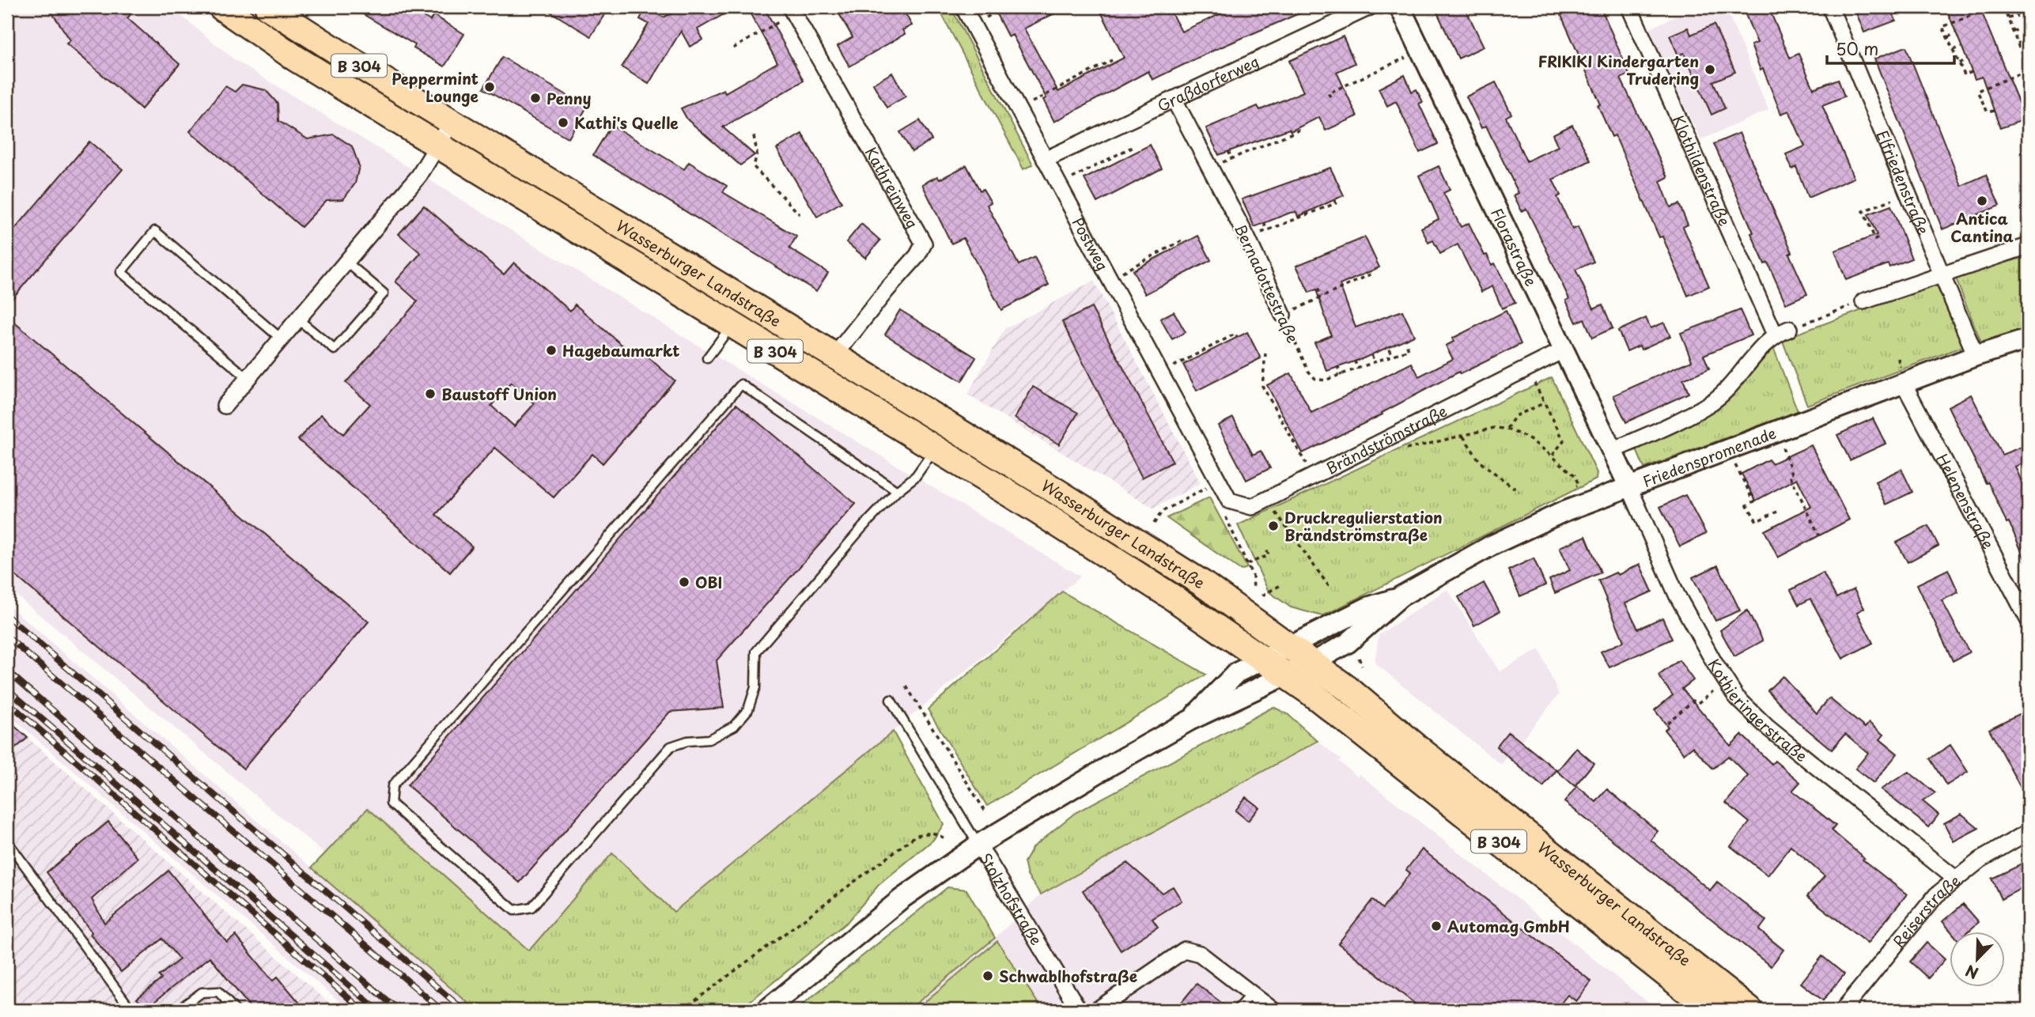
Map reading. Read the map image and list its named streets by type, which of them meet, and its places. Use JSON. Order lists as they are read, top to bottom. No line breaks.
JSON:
{"streets":{"main road":["B 304","Wasserburger Landstraße"],"street":["Graßdorferweg","Klothildenstraße","Elfriedenstraße","Kathreinweg","Postweg","Florastraße","Bernadottestraße","Brändströmstraße","Friedenspromenade","Helenenstraße","Kothieringerstraße","Stolzhofstraße","Reiserstraße"]},"crossings":[["Graßdorferweg","Postweg"],["Graßdorferweg","Bernadottestraße"],["Elfriedenstraße","Friedenspromenade"],["Kathreinweg","Wasserburger Landstraße"],["Postweg","Brändströmstraße"],["Florastraße","Brändströmstraße"],["Florastraße","Friedenspromenade"],["Florastraße","Kothieringerstraße"],["Wasserburger Landstraße","Friedenspromenade"],["Friedenspromenade","Helenenstraße"],["Friedenspromenade","Kothieringerstraße"],["Kothieringerstraße","Reiserstraße"]],"places":["FRIKIKI Kindergarten Trudering","Peppermint Lounge","Penny","Kathi's Quelle","Antica Cantina","Hagebaumarkt","Baustoff Union","Druckregulierstation Brändströmstraße","OBI","Automag GmbH","Schwablhofstraße"],"scale_bar":"50 m","north":"bottom left"}
